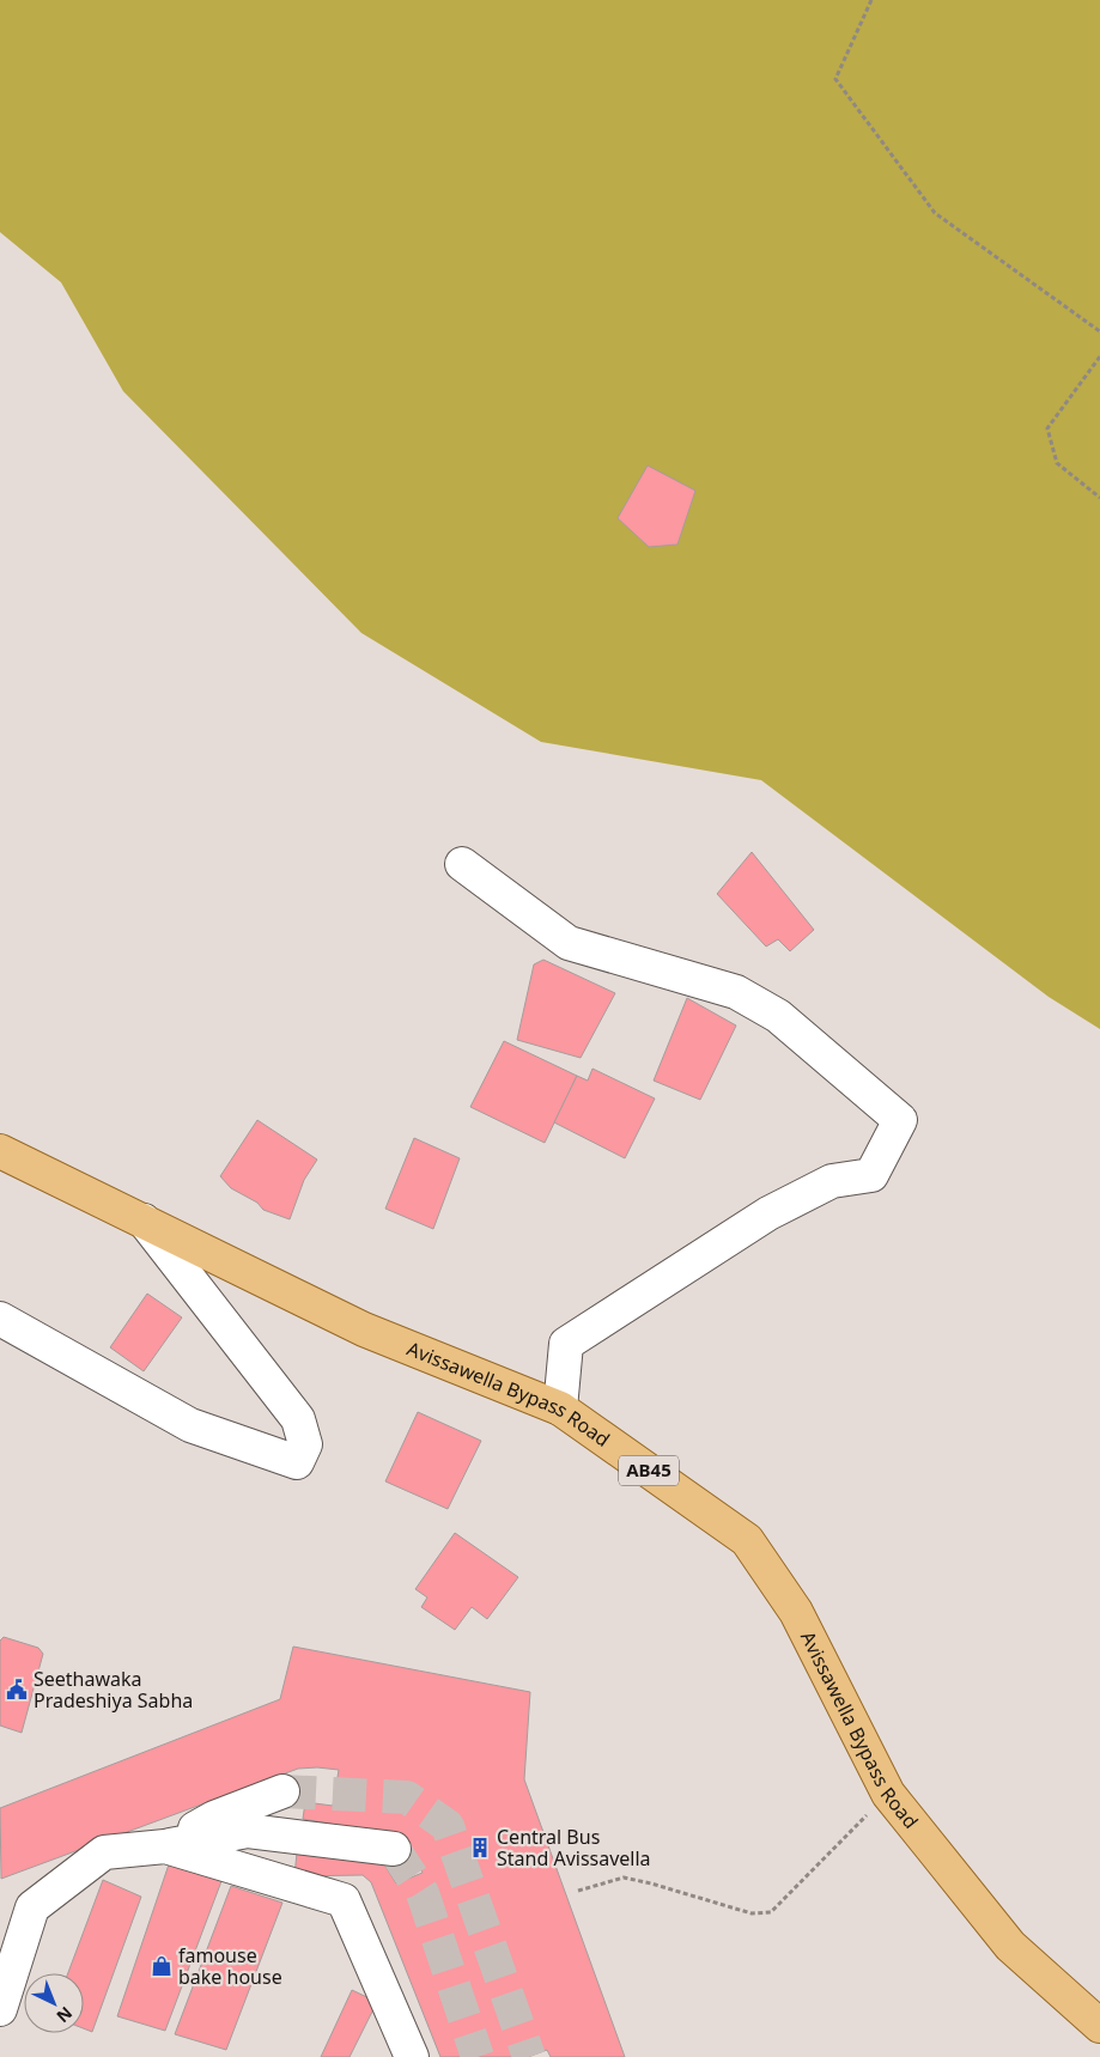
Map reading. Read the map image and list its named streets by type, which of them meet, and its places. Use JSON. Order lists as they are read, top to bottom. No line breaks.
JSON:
{"streets":{"main road":["Avissawella Bypass Road","AB45"]},"places":{"public building":["Seethawaka Pradeshiya Sabha"],"building":["Central Bus Stand Avissavella"],"shop":["famouse bake house"]},"north":"bottom right"}
